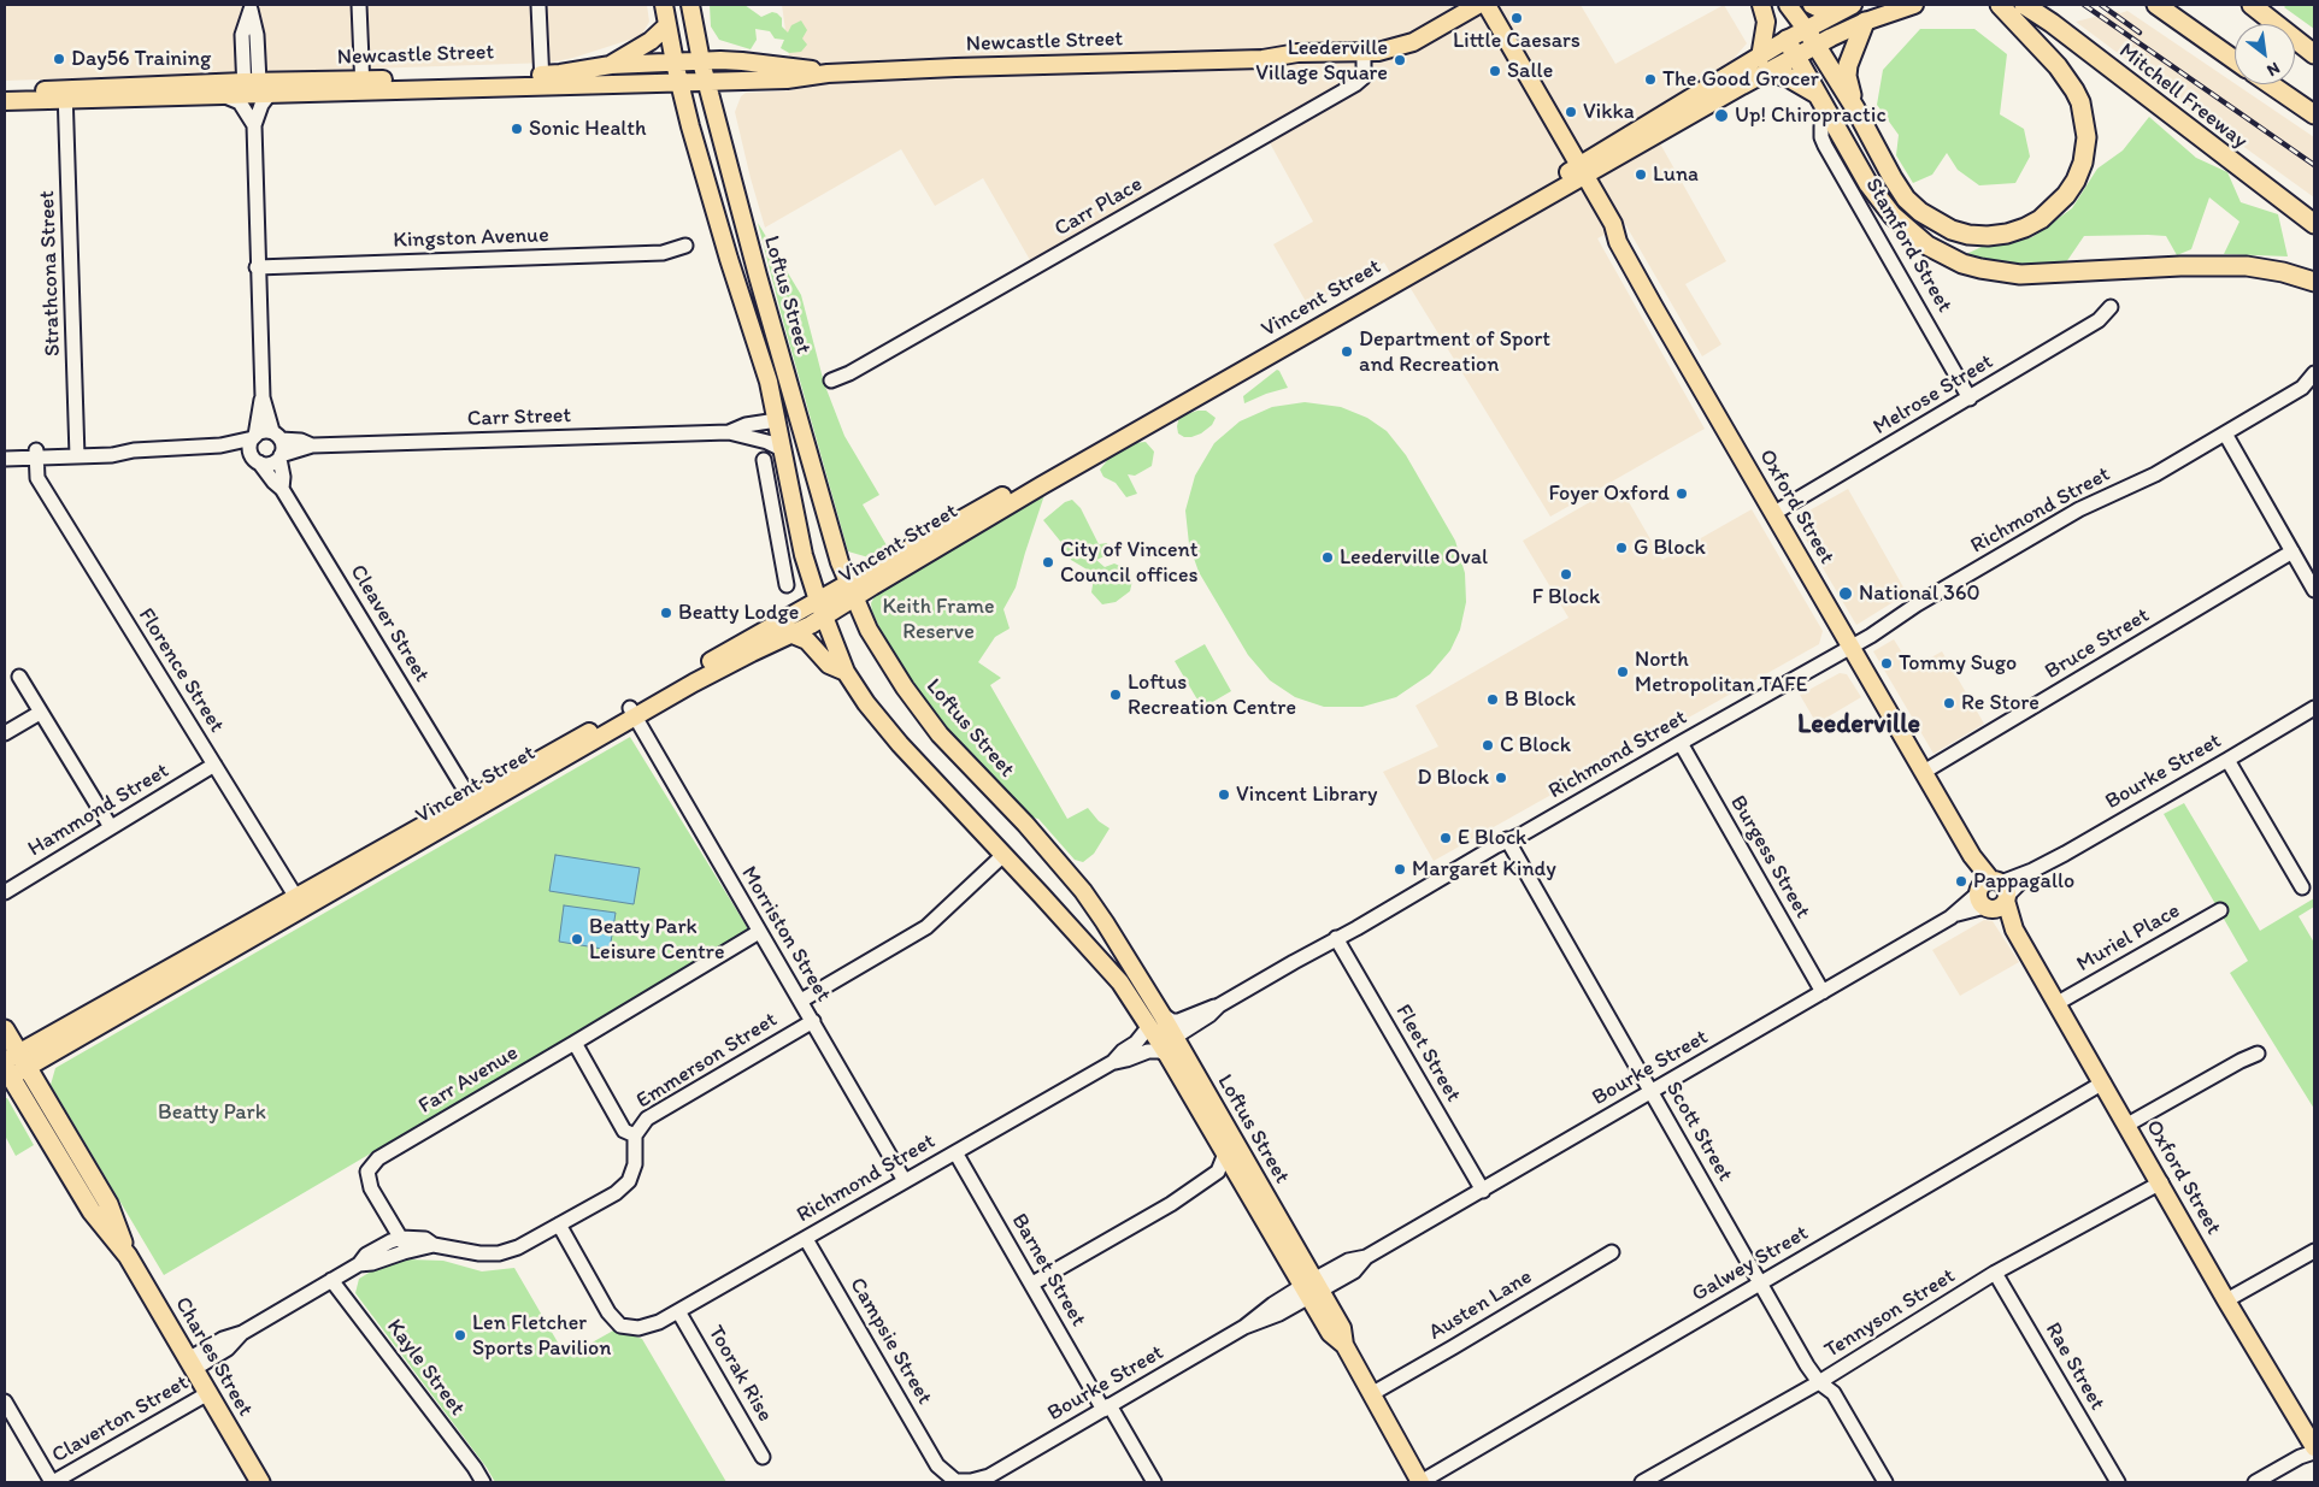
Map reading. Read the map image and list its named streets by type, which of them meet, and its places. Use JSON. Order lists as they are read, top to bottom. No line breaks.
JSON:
{"streets":{"highway":["Mitchell Freeway","Charles Street"],"main road":["Newcastle Street","Loftus Street","Vincent Street","Oxford Street"],"street":["Carr Place","Kingston Avenue","Stamford Street","Strathcona Street","Melrose Street","Carr Street","Richmond Street","Cleaver Street","Bruce Street","Florence Street","Bourke Street","Hammond Street","Burgess Street","Morriston Street","Muriel Place","Fleet Street","Emmerson Street","Farr Avenue","Scott Street","Galwey Street","Barnet Street","Austen Lane","Tennyson Street","Campsie Street","Rae Street","Kayle Street","Toorak Rise","Claverton Street"]},"crossings":[["Newcastle Street","Carr Place"],["Newcastle Street","Strathcona Street"],["Newcastle Street","Loftus Street"],["Newcastle Street","Oxford Street"],["Stamford Street","Melrose Street"],["Loftus Street","Vincent Street"],["Loftus Street","Carr Street"],["Loftus Street","Richmond Street"],["Loftus Street","Bourke Street"],["Loftus Street","Emmerson Street"],["Loftus Street","Galwey Street"],["Loftus Street","Austen Lane"],["Vincent Street","Oxford Street"],["Vincent Street","Cleaver Street"],["Vincent Street","Florence Street"],["Vincent Street","Morriston Street"],["Vincent Street","Charles Street"],["Melrose Street","Oxford Street"],["Carr Street","Cleaver Street"],["Oxford Street","Richmond Street"],["Oxford Street","Bruce Street"],["Oxford Street","Bourke Street"],["Oxford Street","Muriel Place"],["Oxford Street","Galwey Street"],["Oxford Street","Tennyson Street"],["Richmond Street","Burgess Street"],["Richmond Street","Morriston Street"],["Richmond Street","Fleet Street"],["Richmond Street","Emmerson Street"],["Richmond Street","Scott Street"],["Richmond Street","Barnet Street"],["Richmond Street","Campsie Street"],["Richmond Street","Toorak Rise"],["Florence Street","Hammond Street"],["Bourke Street","Burgess Street"],["Bourke Street","Fleet Street"],["Bourke Street","Scott Street"],["Bourke Street","Barnet Street"],["Bourke Street","Campsie Street"],["Morriston Street","Emmerson Street"],["Morriston Street","Farr Avenue"],["Emmerson Street","Farr Avenue"],["Emmerson Street","Charles Street"],["Emmerson Street","Kayle Street"],["Scott Street","Galwey Street"],["Scott Street","Tennyson Street"],["Tennyson Street","Rae Street"],["Charles Street","Claverton Street"]],"districts":["Leederville"],"parks":["Keith Frame Reserve","Beatty Park"],"places":["Little Caesars","Day56 Training","Leederville Village Square","Salle","The Good Grocer","Vikka","Up! Chiropractic","Sonic Health","Luna","Department of Sport and Recreation","Foyer Oxford","G Block","Leederville Oval","City of Vincent Council offices","F Block","National 360","Beatty Lodge","Tommy Sugo","North Metropolitan TAFE","Loftus Recreation Centre","B Block","Re Store","C Block","D Block","Vincent Library","E Block","Margaret Kindy","Pappagallo","Beatty Park Leisure Centre","Len Fletcher Sports Pavilion"],"north":"bottom right"}
